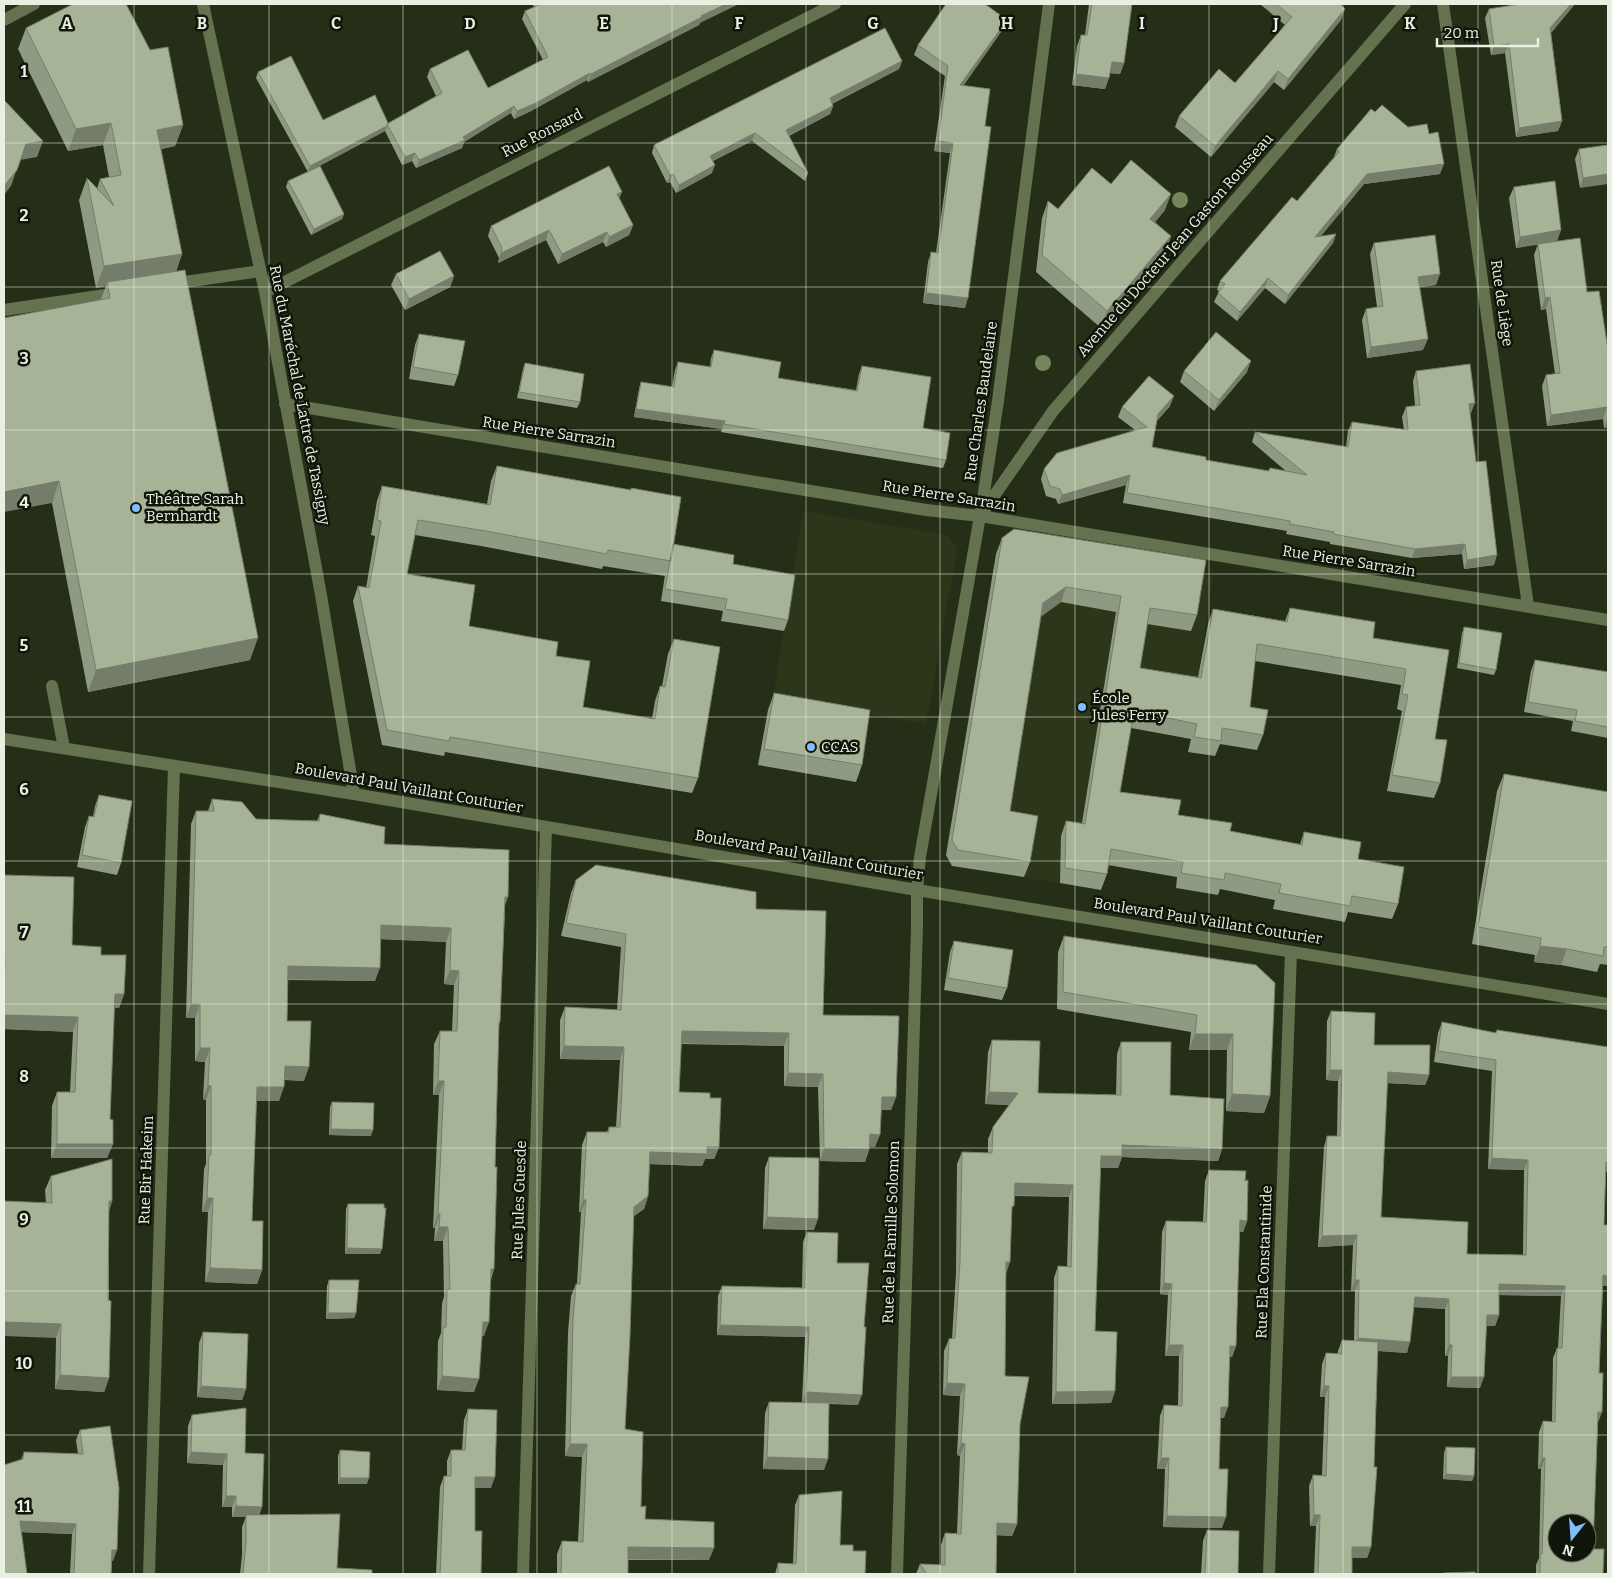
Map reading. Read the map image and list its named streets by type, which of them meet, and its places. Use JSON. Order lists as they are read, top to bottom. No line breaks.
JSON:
{"streets":{"street":["Rue Ronsard","Avenue du Docteur Jean Gaston Rousseau","Rue de Liège","Rue du Maréchal de Lattre de Tassigny","Rue Charles Baudelaire","Rue Pierre Sarrazin","Boulevard Paul Vaillant Couturier","Rue Bir Hakeim","Rue Jules Guesde","Rue de la Famille Solomon","Rue Ela Constantinide"]},"crossings":[["Rue Ronsard","Rue du Maréchal de Lattre de Tassigny"],["Avenue du Docteur Jean Gaston Rousseau","Rue Charles Baudelaire"],["Avenue du Docteur Jean Gaston Rousseau","Rue Pierre Sarrazin"],["Rue de Liège","Rue Pierre Sarrazin"],["Rue du Maréchal de Lattre de Tassigny","Rue Pierre Sarrazin"],["Rue du Maréchal de Lattre de Tassigny","Boulevard Paul Vaillant Couturier"],["Rue Charles Baudelaire","Rue Pierre Sarrazin"],["Rue Charles Baudelaire","Boulevard Paul Vaillant Couturier"],["Rue Charles Baudelaire","Rue de la Famille Solomon"],["Boulevard Paul Vaillant Couturier","Rue Bir Hakeim"],["Boulevard Paul Vaillant Couturier","Rue Jules Guesde"],["Boulevard Paul Vaillant Couturier","Rue de la Famille Solomon"],["Boulevard Paul Vaillant Couturier","Rue Ela Constantinide"]],"places":["Théâtre Sarah Bernhardt","École Jules Ferry","CCAS"],"scale_bar":"20 m","north":"bottom","grid":{"columns":["A","B","C","D","E","F","G","H","I","J","K"],"rows":["1","2","3","4","5","6","7","8","9","10","11"]}}
